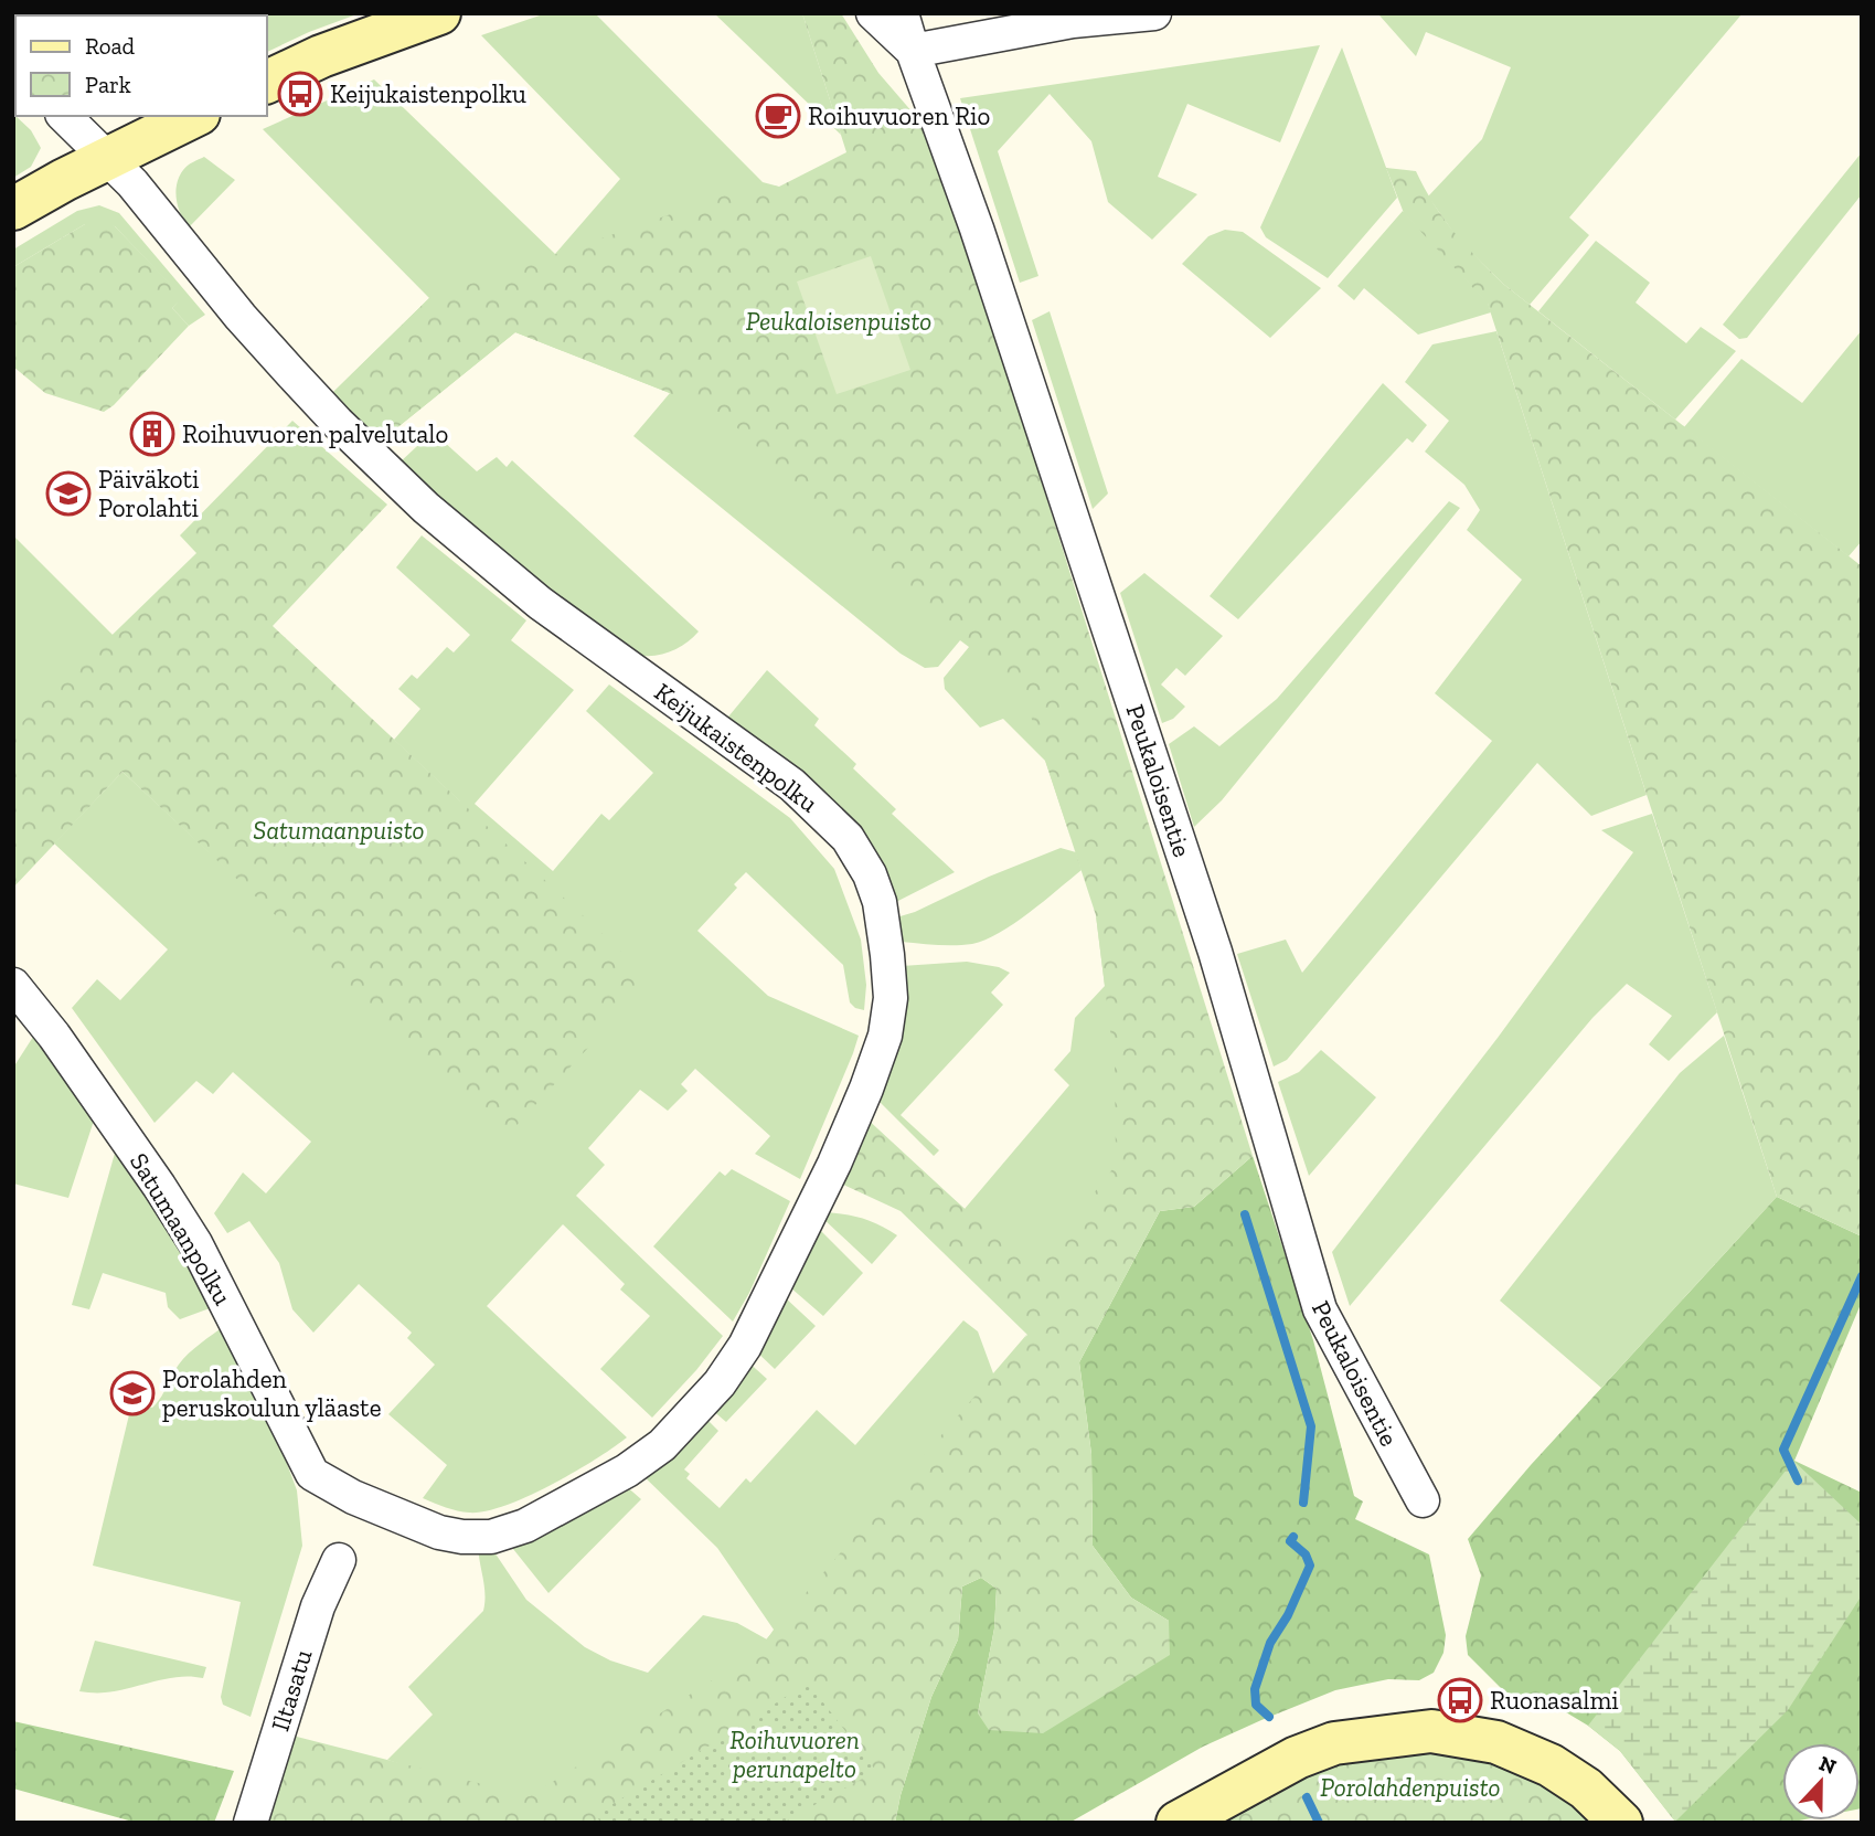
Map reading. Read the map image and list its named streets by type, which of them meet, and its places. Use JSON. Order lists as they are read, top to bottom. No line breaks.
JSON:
{"streets":{"street":["Keijukaistenpolku","Peukaloisentie","Satumaanpolku","Iltasatu"]},"crossings":[["Keijukaistenpolku","Satumaanpolku"]],"parks":["Peukaloisenpuisto","Satumaanpuisto","Roihuvuoren perunapelto","Porolahdenpuisto"],"places":{"bus stop":["Keijukaistenpolku","Ruonasalmi"],"cafe":["Roihuvuoren Rio"],"building":["Roihuvuoren palvelutalo"],"school or university":["Päiväkoti Porolahti","Porolahden peruskoulun yläaste"]},"legend":["Road","Park"],"north":"top"}
